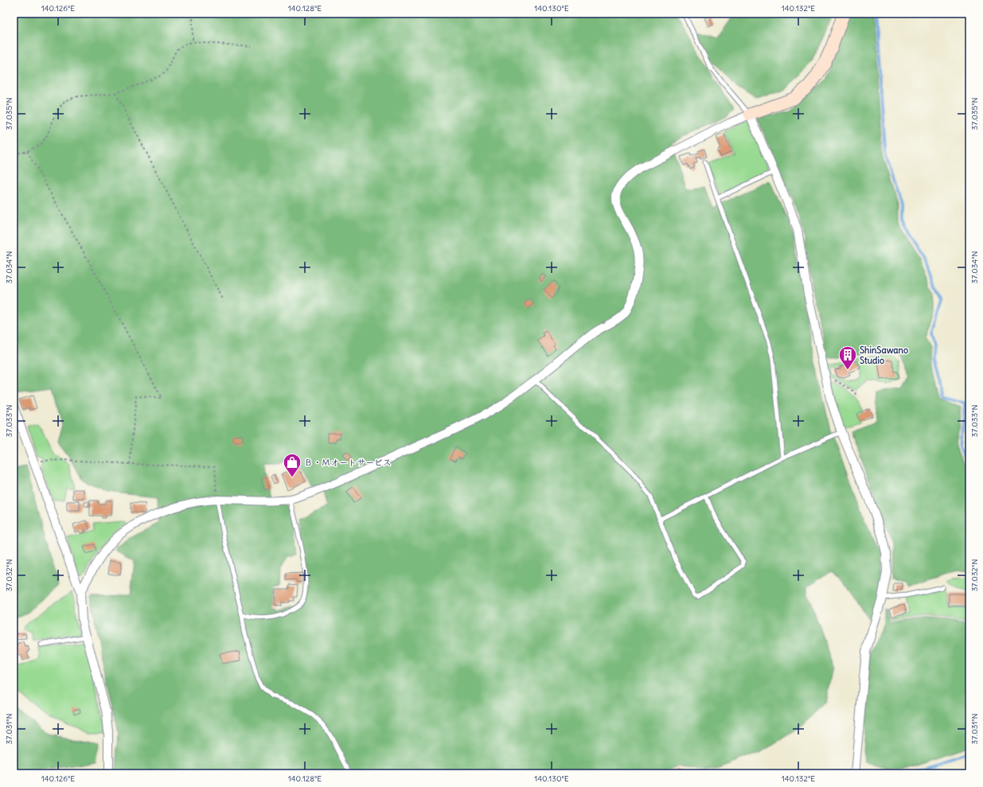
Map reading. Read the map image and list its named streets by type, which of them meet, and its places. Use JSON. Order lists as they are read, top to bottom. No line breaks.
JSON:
{"places":{"building":["ShinSawano Studio"],"shop":["Ｂ・Ｍオートサービス"]},"coordinates":["140.126°E","140.128°E","140.130°E","140.132°E","37.035°N","37.034°N","37.033°N","37.032°N","37.031°N"]}
